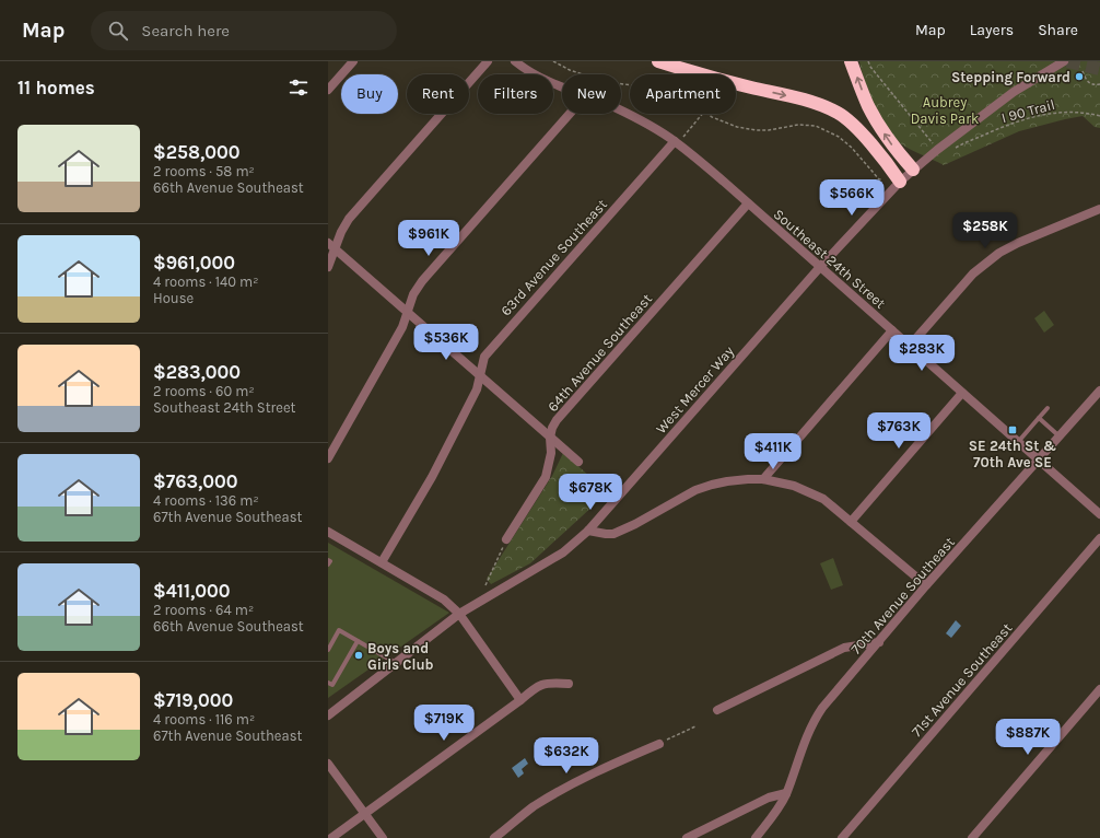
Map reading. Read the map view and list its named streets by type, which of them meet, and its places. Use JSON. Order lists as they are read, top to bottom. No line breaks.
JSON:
{"streets":{"street":["63rd Avenue Southeast","Southeast 24th Street","64th Avenue Southeast","West Mercer Way","70th Avenue Southeast","71st Avenue Southeast"],"path":["I 90 Trail"]},"crossings":[["63rd Avenue Southeast","Southeast 24th Street"],["Southeast 24th Street","64th Avenue Southeast"],["Southeast 24th Street","West Mercer Way"],["Southeast 24th Street","70th Avenue Southeast"]],"parks":["Aubrey Davis Park"],"places":{"other":["Stepping Forward","Boys and Girls Club"],"transit":["SE 24th St & 70th Ave SE"]},"page":{"header":"Map","search":"Search here","nav":["Map","Layers","Share"],"heading":"11 homes","chip":["Buy","Rent","Filters","New","Apartment"],"list":[{"name":"$258,000","note":"2 rooms · 58 m² · 66th Avenue Southeast"},{"name":"$961,000","note":"4 rooms · 140 m² · House"},{"name":"$283,000","note":"2 rooms · 60 m² · Southeast 24th Street"},{"name":"$763,000","note":"4 rooms · 136 m² · 67th Avenue Southeast"},{"name":"$411,000","note":"2 rooms · 64 m² · 66th Avenue Southeast"},{"name":"$719,000","note":"4 rooms · 116 m² · 67th Avenue Southeast"}],"price":["$566K","$258K","$961K","$536K","$283K","$763K","$411K","$678K","$719K","$887K","$632K"]}}
